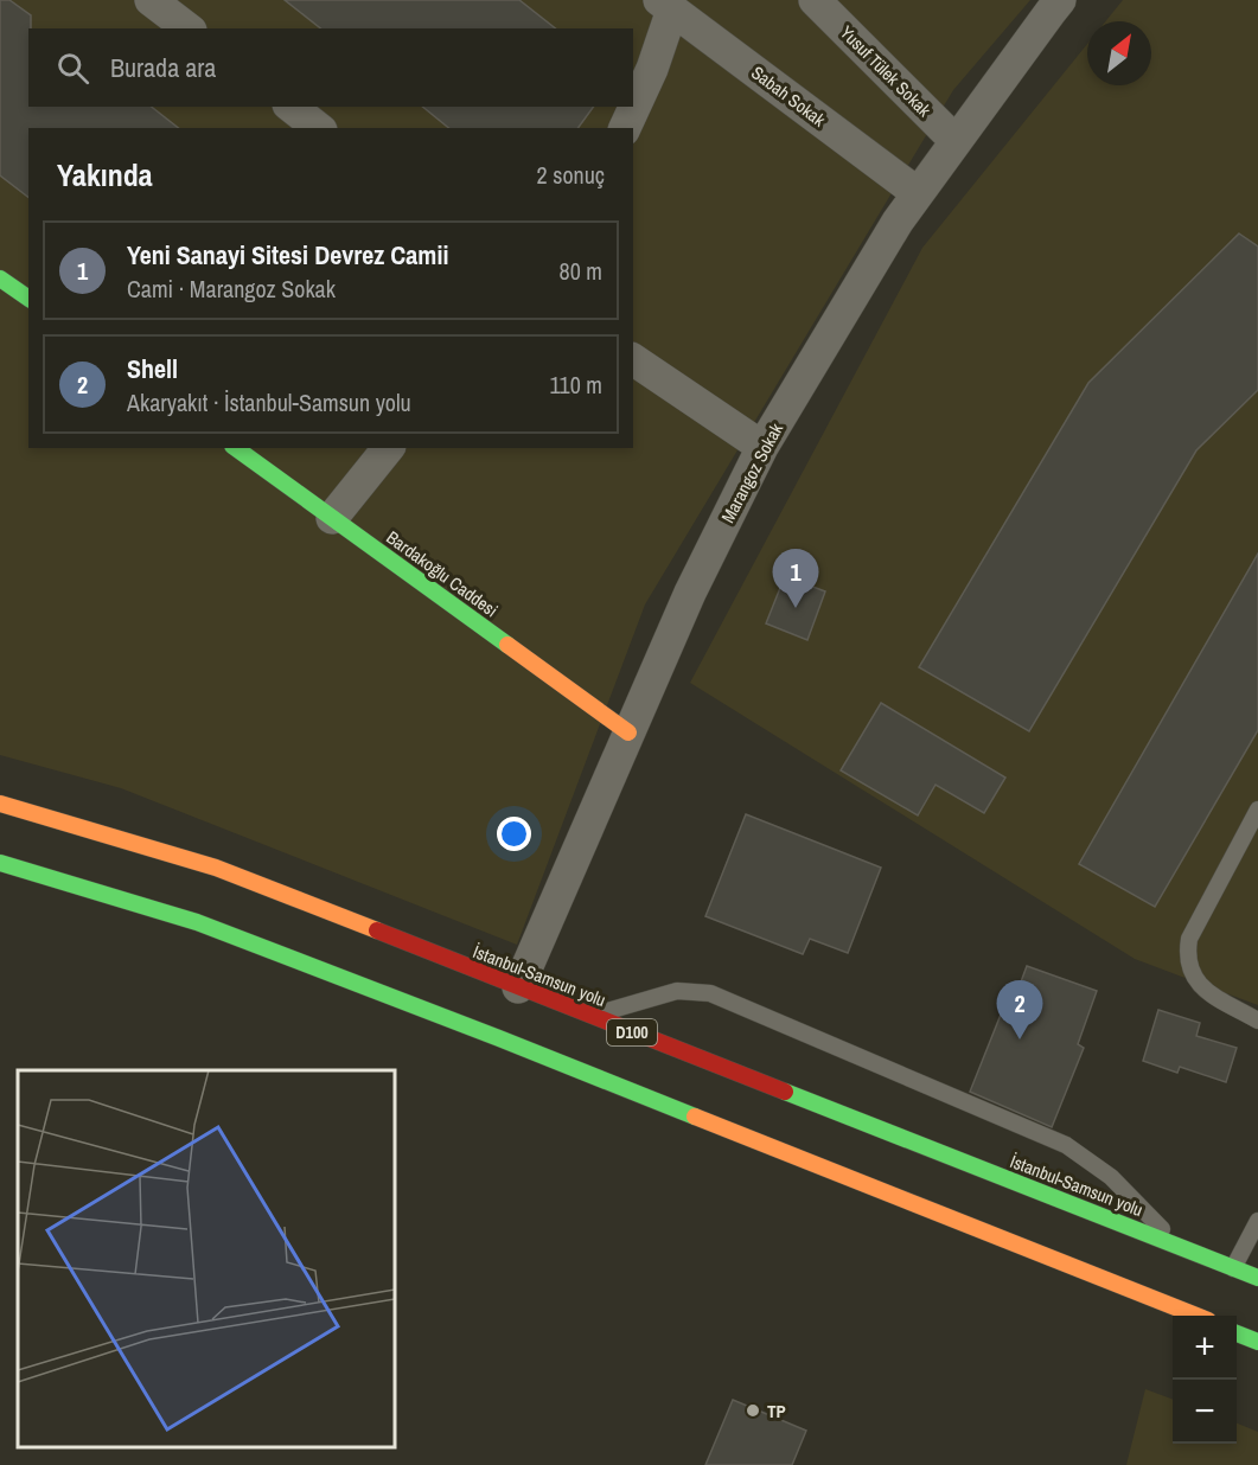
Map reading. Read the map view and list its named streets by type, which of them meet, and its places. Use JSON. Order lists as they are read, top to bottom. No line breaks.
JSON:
{"streets":{"main road":["Bardakoğlu Caddesi","İstanbul-Samsun yolu","D100"],"street":["Yusuf Tülek Sokak","Sabah Sokak","Marangoz Sokak"]},"crossings":[["Yusuf Tülek Sokak","Marangoz Sokak"],["Sabah Sokak","Marangoz Sokak"],["Marangoz Sokak","Bardakoğlu Caddesi"],["Marangoz Sokak","İstanbul-Samsun yolu"]],"places":["TP"],"north":"top right","page":{"search":"Burada ara","heading":["Yakında","2 sonuç"],"list":[{"mark":"1","name":"Yeni Sanayi Sitesi Devrez Camii","note":"Cami · Marangoz Sokak","value":"80 m"},{"mark":"2","name":"Shell","note":"Akaryakıt · İstanbul-Samsun yolu","value":"110 m"}],"pins":["1","2"],"map_buttons":["+","−"]}}
